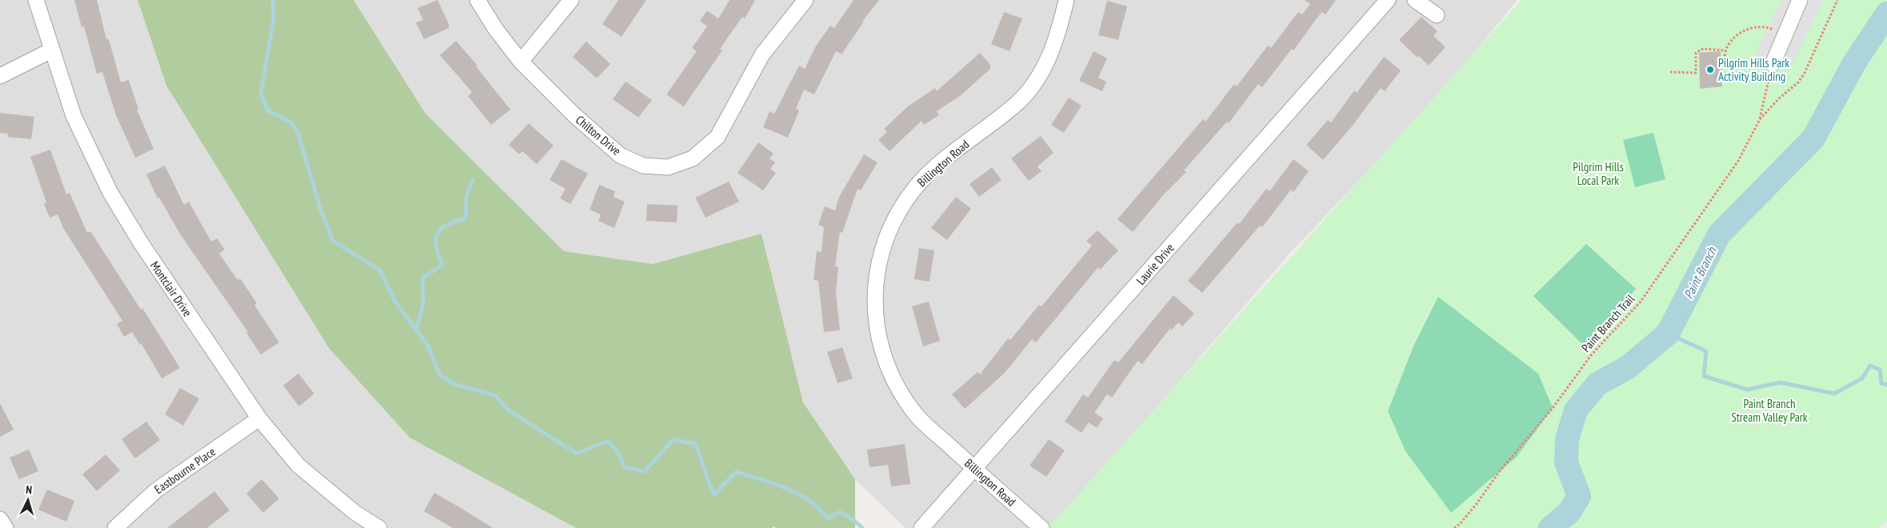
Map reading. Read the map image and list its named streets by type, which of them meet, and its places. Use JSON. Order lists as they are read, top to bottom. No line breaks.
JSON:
{"streets":{"street":["Chilton Drive","Billington Road","Laurie Drive","Montclair Drive","Eastbourne Place"],"path":["Paint Branch Trail"]},"crossings":[["Billington Road","Laurie Drive"],["Montclair Drive","Eastbourne Place"]],"water":["Paint Branch"],"parks":["Pilgrim Hills Local Park","Paint Branch Stream Valley Park"],"places":["Pilgrim Hills Park Activity Building"],"north":"top"}
